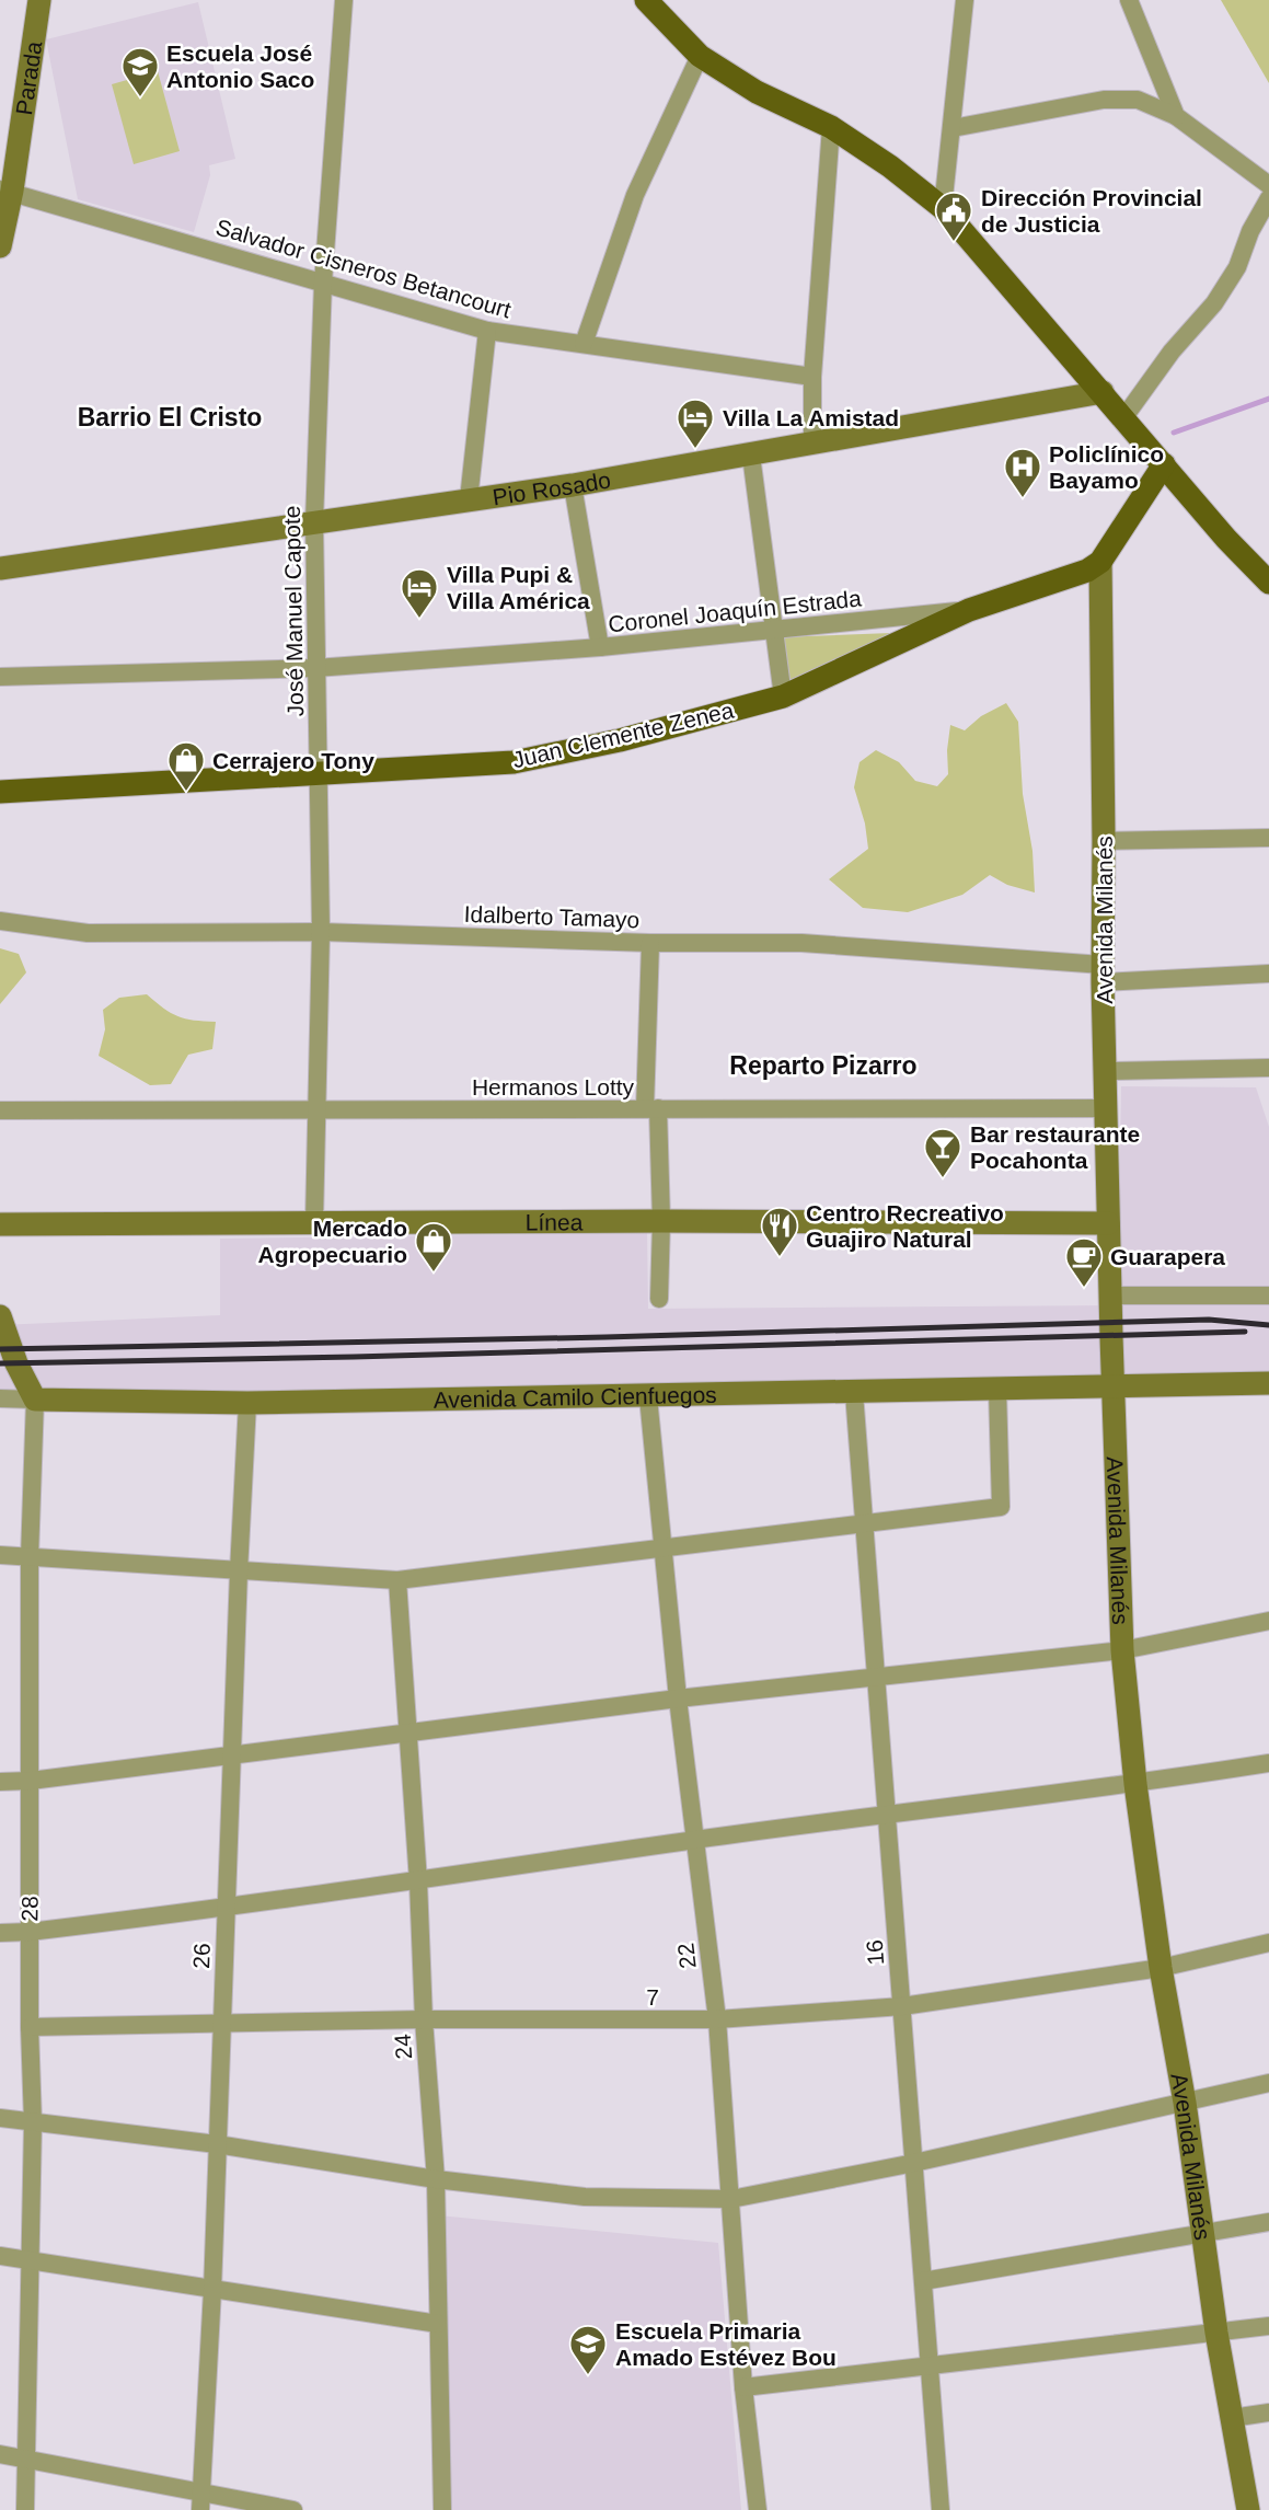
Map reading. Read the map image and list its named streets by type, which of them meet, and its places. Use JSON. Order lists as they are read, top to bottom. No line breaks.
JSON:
{"streets":{"main road":["Juan Clemente Zenea"],"street":["Parada","Salvador Cisneros Betancourt","Pio Rosado","José Manuel Capote","Coronel Joaquín Estrada","Idalberto Tamayo","Avenida Milanés","Hermanos Lotty","Línea","Avenida Camilo Cienfuegos","28","16","26","22","7","24"]},"crossings":[["Parada","Salvador Cisneros Betancourt"],["Salvador Cisneros Betancourt","José Manuel Capote"],["Pio Rosado","José Manuel Capote"],["José Manuel Capote","Coronel Joaquín Estrada"],["José Manuel Capote","Juan Clemente Zenea"],["José Manuel Capote","Idalberto Tamayo"],["José Manuel Capote","Hermanos Lotty"],["José Manuel Capote","Línea"],["Coronel Joaquín Estrada","Juan Clemente Zenea"],["Juan Clemente Zenea","Avenida Milanés"],["Idalberto Tamayo","Avenida Milanés"],["Avenida Milanés","Hermanos Lotty"],["Avenida Milanés","Línea"],["Avenida Milanés","Avenida Camilo Cienfuegos"],["Avenida Milanés","7"],["Avenida Camilo Cienfuegos","28"],["Avenida Camilo Cienfuegos","16"],["Avenida Camilo Cienfuegos","26"],["Avenida Camilo Cienfuegos","22"],["28","7"],["16","7"],["26","7"],["22","7"],["7","24"]],"districts":["Barrio El Cristo","Reparto Pizarro"],"places":{"school or university":["Escuela José Antonio Saco","Escuela Primaria Amado Estévez Bou"],"public building":["Dirección Provincial de Justicia"],"hotel":["Villa La Amistad","Villa Pupi & Villa América"],"hospital":["Policlínico Bayamo"],"shop":["Cerrajero Tony","Mercado Agropecuario"],"bar":["Bar restaurante Pocahonta"],"restaurant":["Centro Recreativo Guajiro Natural"],"cafe":["Guarapera"]}}
